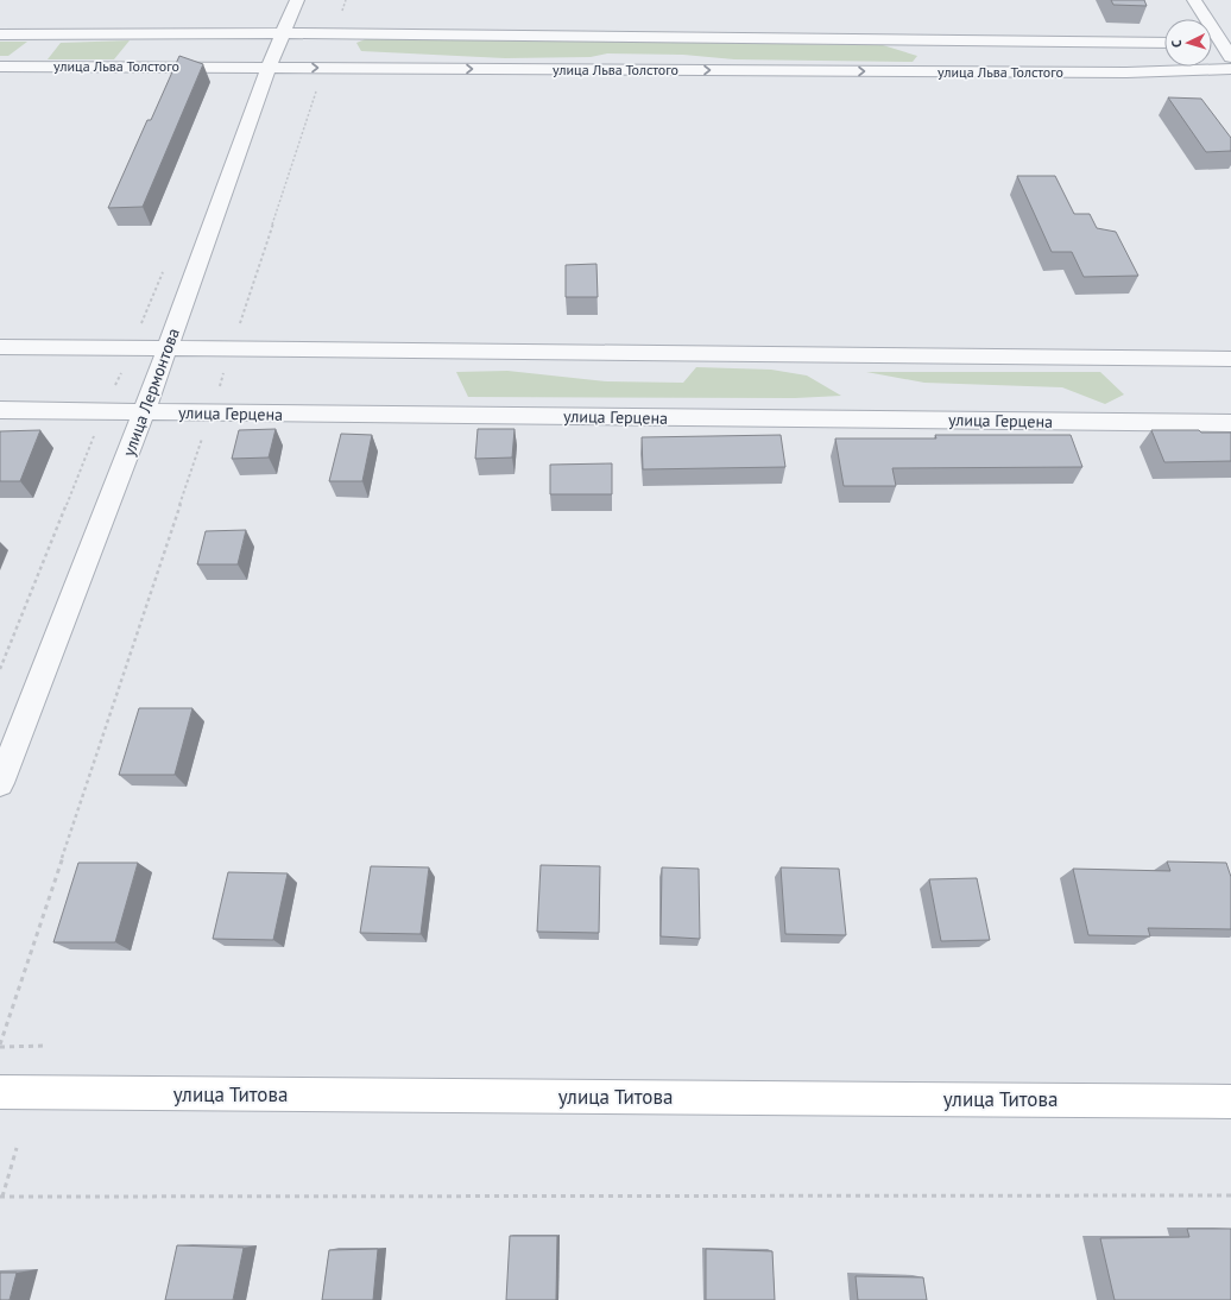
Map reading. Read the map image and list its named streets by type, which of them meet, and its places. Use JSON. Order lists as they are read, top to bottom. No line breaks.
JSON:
{"streets":{"main road":["улица Титова"],"street":["улица Льва Толстого","улица Лермонтова","улица Герцена"]},"crossings":[["улица Льва Толстого","улица Лермонтова"],["улица Лермонтова","улица Герцена"]],"north":"left"}
